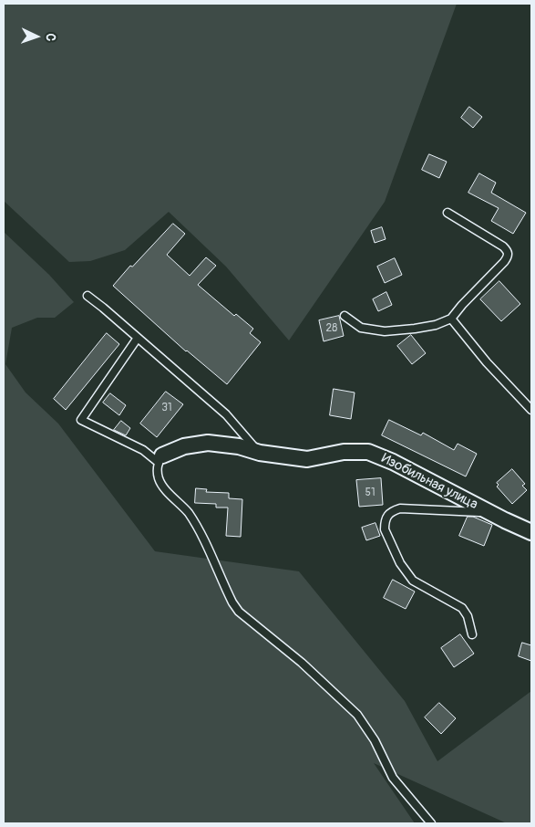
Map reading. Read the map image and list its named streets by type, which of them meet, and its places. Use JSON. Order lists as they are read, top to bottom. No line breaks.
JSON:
{"streets":{"street":["Изобильная улица"]},"house_numbers":["28","31","51"],"north":"right"}
